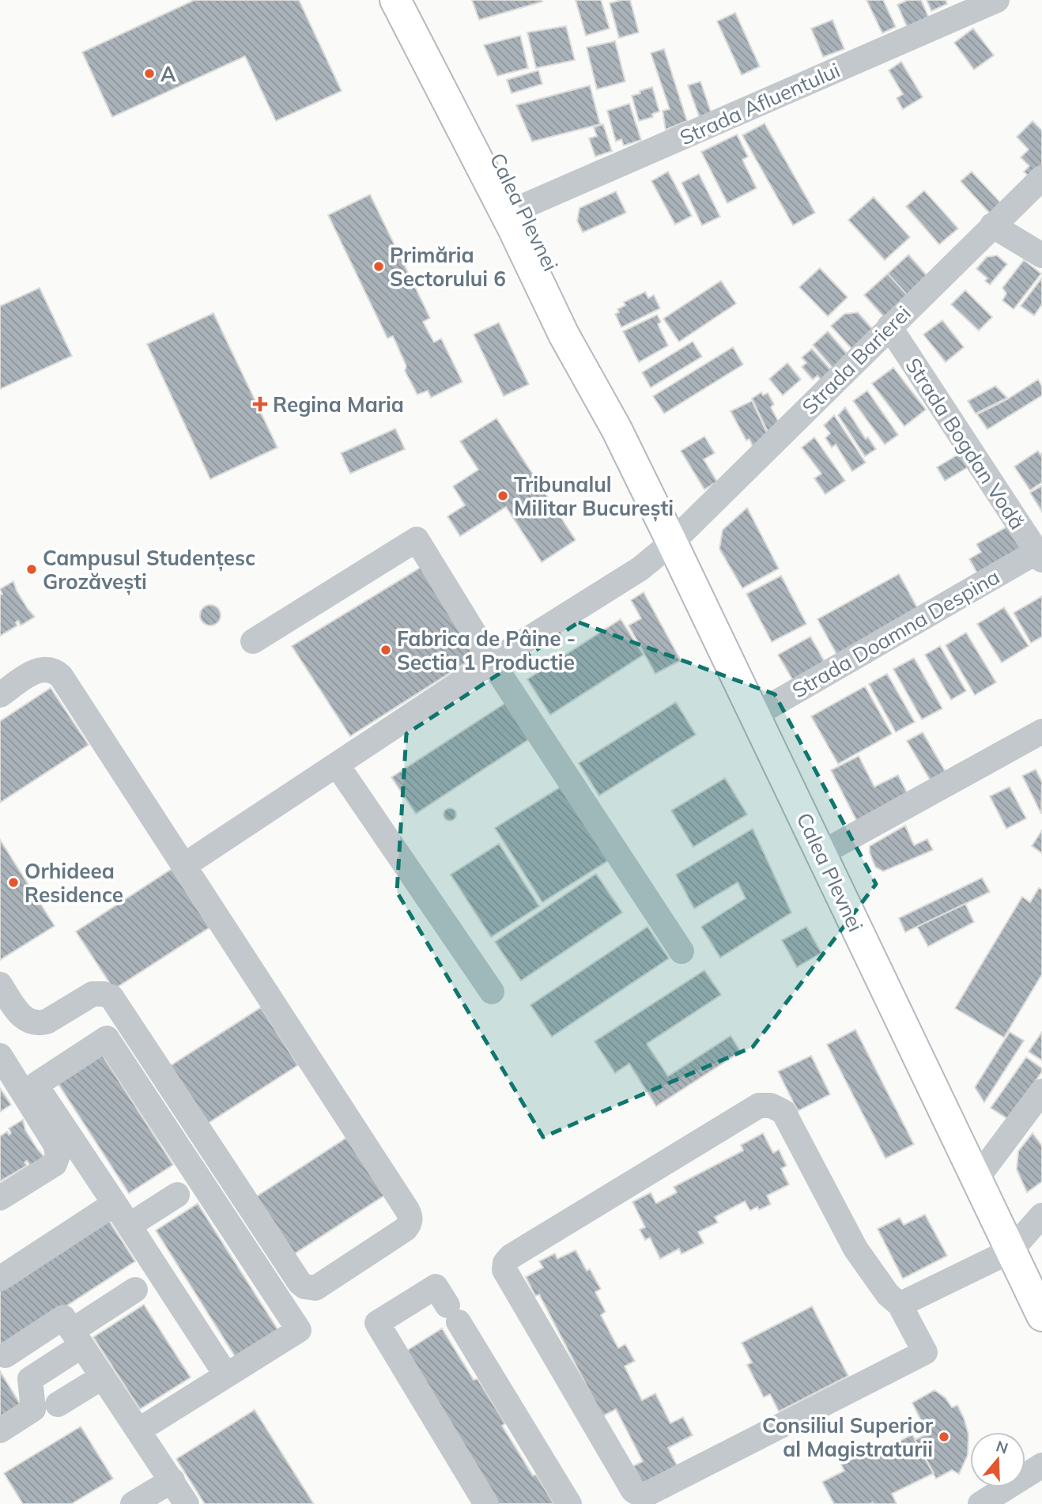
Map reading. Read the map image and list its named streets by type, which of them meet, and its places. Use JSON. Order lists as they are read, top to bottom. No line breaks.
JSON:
{"streets":{"main road":["Calea Plevnei"],"street":["Strada Afluentului","Strada Barierei","Strada Bogdan Vodă","Strada Doamna Despina"]},"crossings":[["Strada Afluentului","Calea Plevnei"],["Calea Plevnei","Strada Barierei"],["Calea Plevnei","Strada Doamna Despina"],["Strada Barierei","Strada Bogdan Vodă"],["Strada Bogdan Vodă","Strada Doamna Despina"]],"places":{"other":["A","Primăria Sectorului 6","Tribunalul Militar București","Campusul Studențesc Grozăvești","Fabrica de Pâine - Sectia 1 Productie","Orhideea Residence","Consiliul Superior al Magistraturii"],"health":["Regina Maria"]},"north":"top"}
